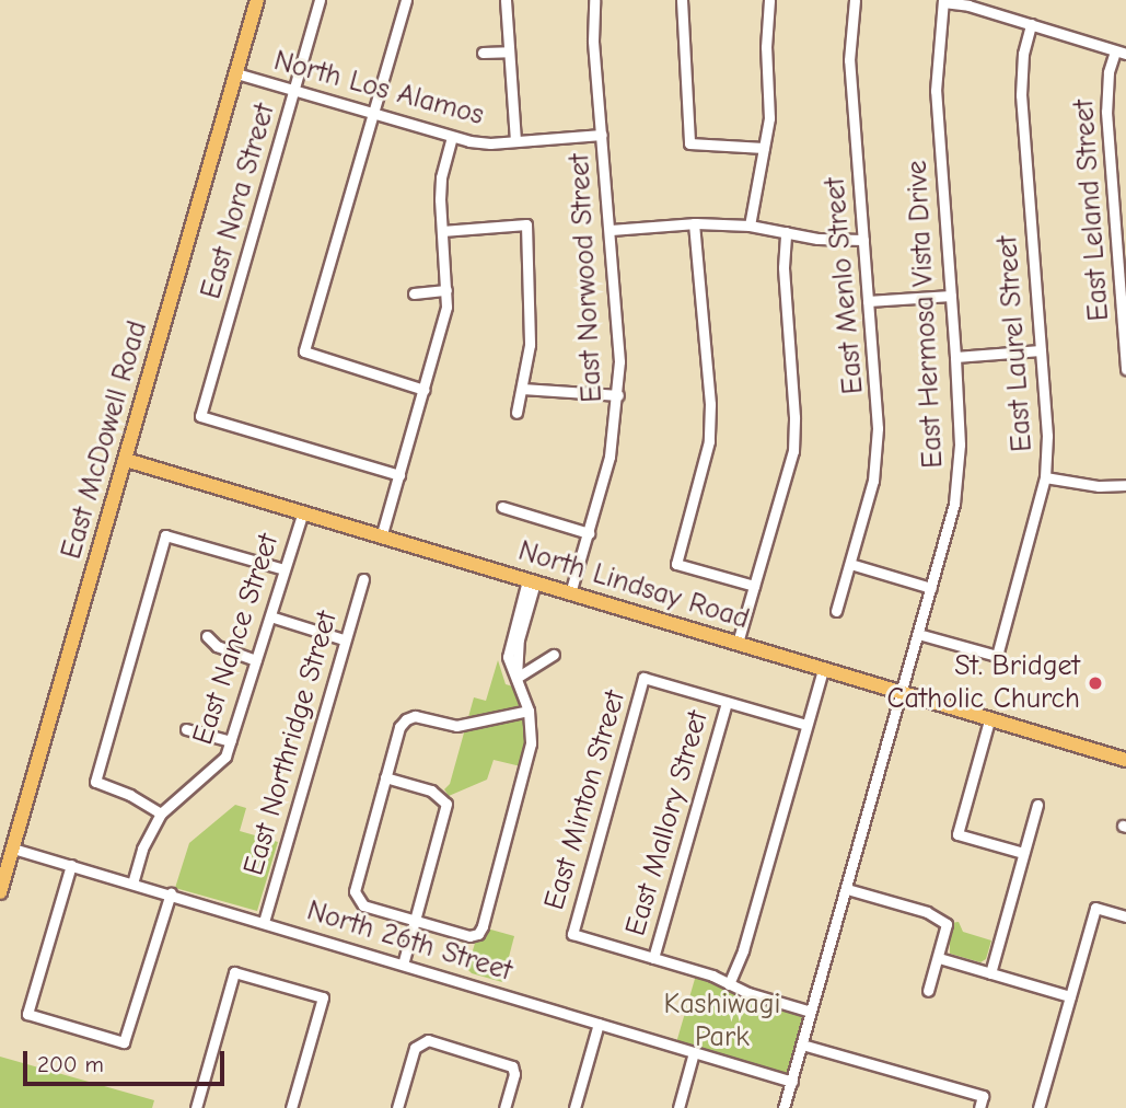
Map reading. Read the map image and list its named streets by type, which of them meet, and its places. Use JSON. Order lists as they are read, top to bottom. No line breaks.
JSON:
{"streets":{"main road":["East McDowell Road","North Lindsay Road"],"street":["North Los Alamos","East Nora Street","East Leland Street","East Norwood Street","East Menlo Street","East Hermosa Vista Drive","East Laurel Street","East Nance Street","East Northridge Street","East Minton Street","East Mallory Street","North 26th Street"]},"crossings":[["North Los Alamos","East Nora Street"],["North Los Alamos","East Norwood Street"],["North Los Alamos","East McDowell Road"],["East Norwood Street","North Lindsay Road"],["East Hermosa Vista Drive","East Laurel Street"],["East Hermosa Vista Drive","North Lindsay Road"],["East Hermosa Vista Drive","North 26th Street"],["East McDowell Road","North Lindsay Road"],["East McDowell Road","North 26th Street"],["North Lindsay Road","East Nance Street"],["East Nance Street","North 26th Street"],["East Northridge Street","North 26th Street"],["East Minton Street","East Mallory Street"]],"parks":["Kashiwagi Park"],"places":["St. Bridget Catholic Church"],"scale_bar":"200 m"}
